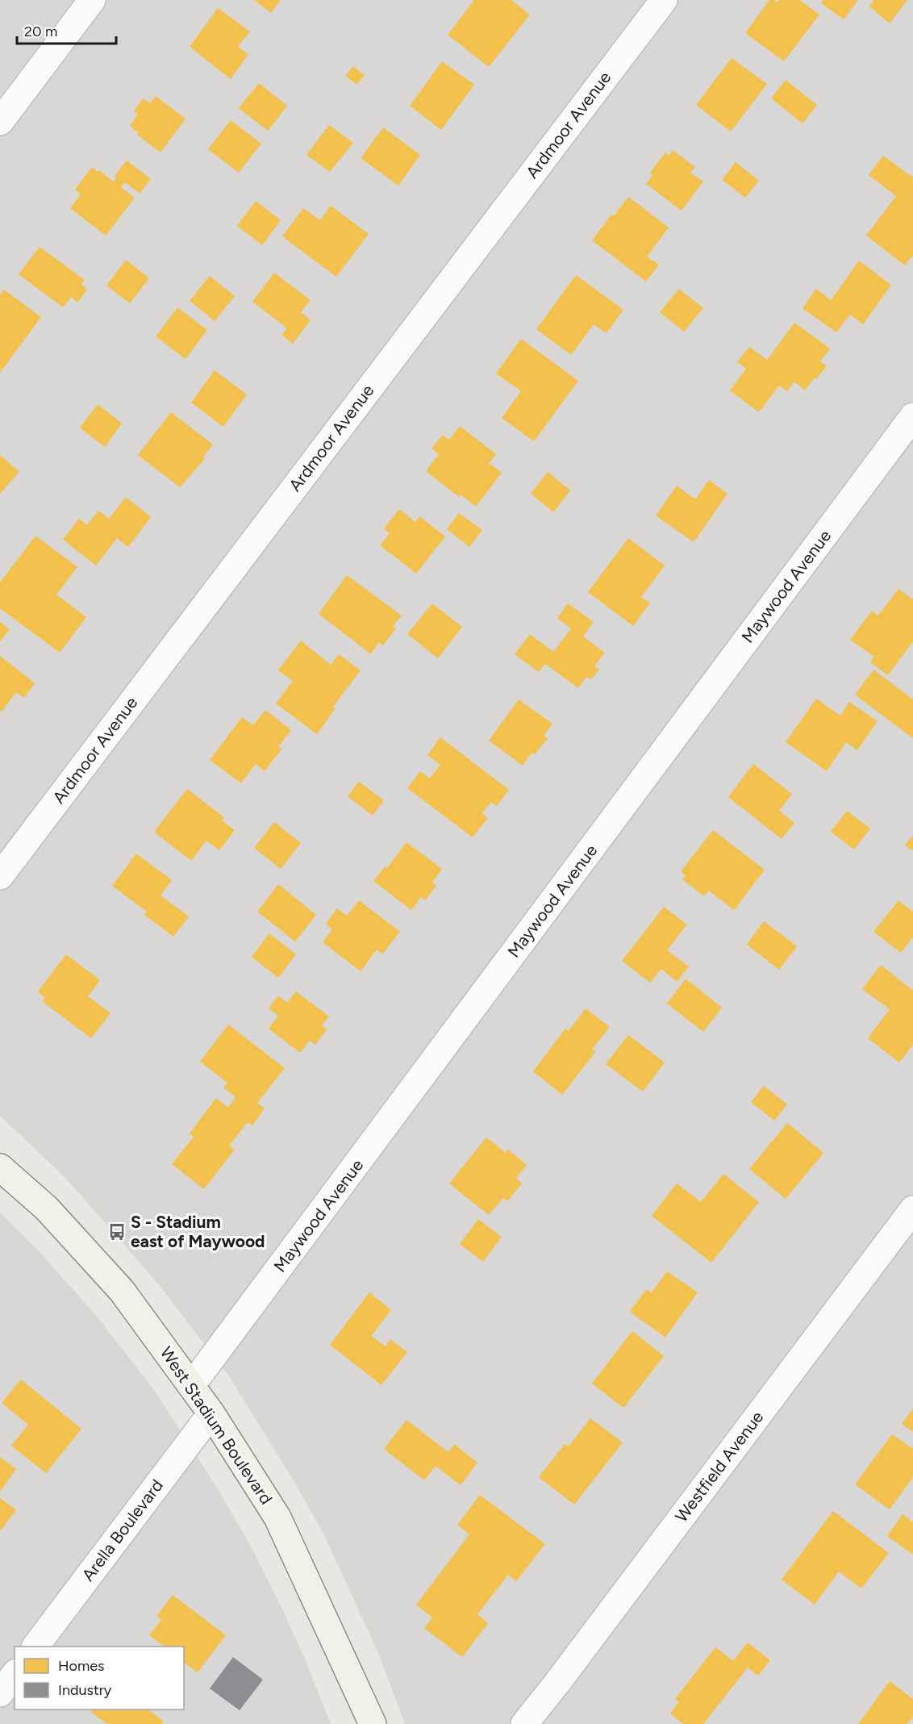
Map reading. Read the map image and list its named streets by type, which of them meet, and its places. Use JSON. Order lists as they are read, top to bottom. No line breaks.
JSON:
{"streets":{"main road":["West Stadium Boulevard"],"street":["Ardmoor Avenue","Maywood Avenue","Westfield Avenue","Arella Boulevard"]},"crossings":[["Maywood Avenue","West Stadium Boulevard"],["West Stadium Boulevard","Arella Boulevard"]],"places":{"bus stop":["S - Stadium east of Maywood"]},"legend":["Homes","Industry"],"scale_bar":"20 m"}
